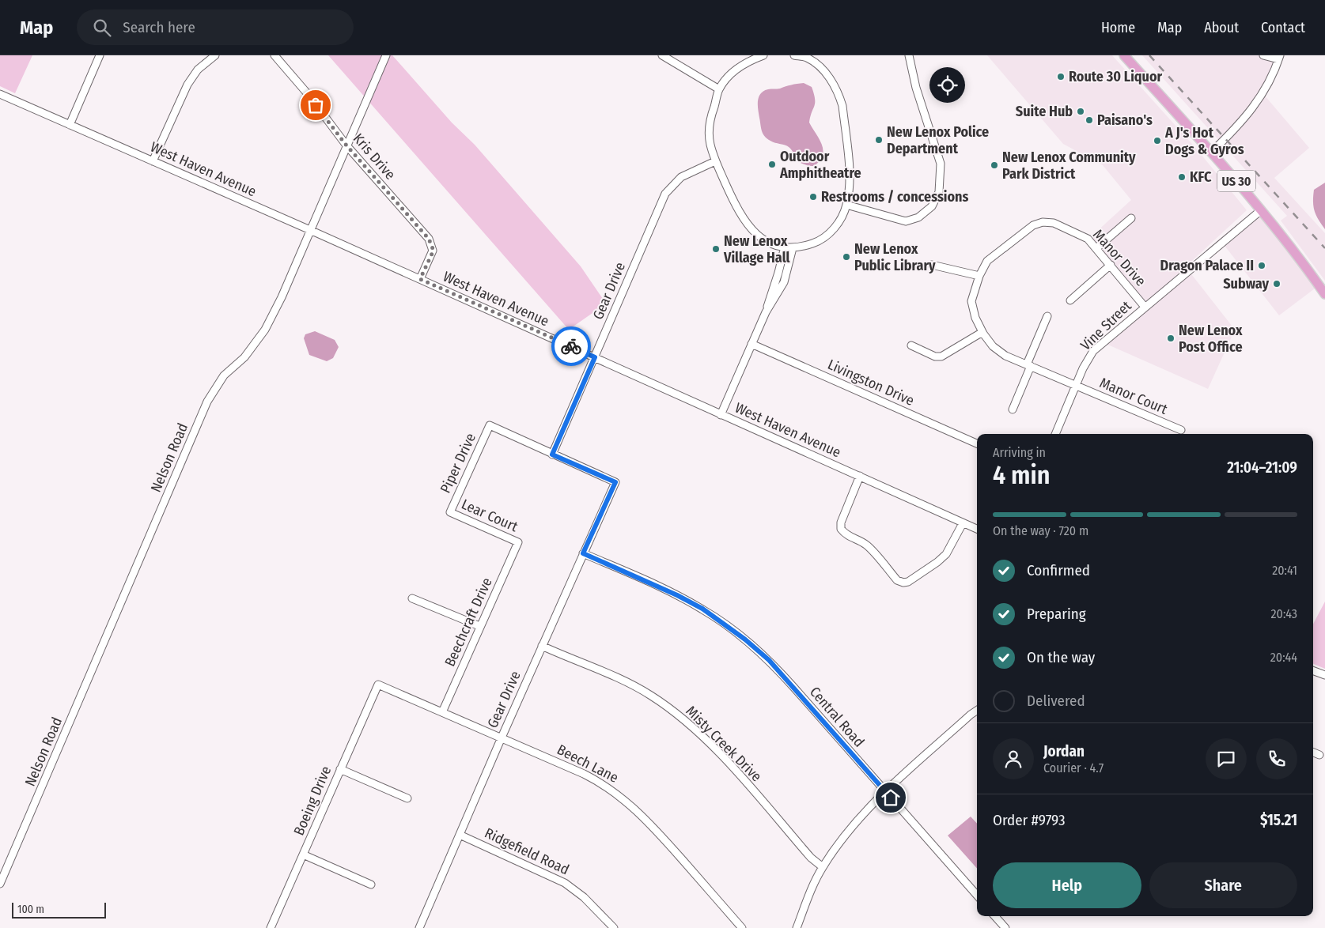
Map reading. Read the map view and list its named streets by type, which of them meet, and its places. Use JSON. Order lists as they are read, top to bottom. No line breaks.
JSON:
{"streets":{"main road":["US 30"],"street":["Kris Drive","West Haven Avenue","Manor Drive","Gear Drive","Vine Street","Livingston Drive","Manor Court","Nelson Road","Piper Drive","Lear Court","Beechcraft Drive","Central Road","Misty Creek Drive","Beech Lane","Boeing Drive","Ridgefield Road"]},"crossings":[["Kris Drive","West Haven Avenue"],["Kris Drive","Nelson Road"],["West Haven Avenue","Gear Drive"],["West Haven Avenue","Nelson Road"],["US 30","Vine Street"],["Manor Drive","Vine Street"],["Manor Drive","Manor Court"],["Gear Drive","Piper Drive"],["Gear Drive","Central Road"],["Gear Drive","Misty Creek Drive"],["Gear Drive","Beech Lane"],["Gear Drive","Ridgefield Road"],["Vine Street","Manor Court"],["Piper Drive","Lear Court"],["Lear Court","Beechcraft Drive"],["Beechcraft Drive","Beech Lane"],["Beech Lane","Boeing Drive"]],"places":["Route 30 Liquor","Suite Hub","Paisano's","New Lenox Police Department","A J's Hot Dogs & Gyros","Outdoor Amphitheatre","New Lenox Community Park District","KFC","Restrooms / concessions","New Lenox Village Hall","New Lenox Public Library","Dragon Palace II","Subway","New Lenox Post Office"],"scale_bar":"100 m","page":{"header":"Map","search":"Search here","nav":["Home","Map","About","Contact"],"heading":["4 min","Arriving in","21:04–21:09"],"panel":["Jordan","Courier · 4.7","Order #9793","$15.21"],"bar":"On the way · 720 m","list":[["Confirmed","20:41"],["Preparing","20:43"],["On the way","20:44"],"Delivered"],"buttons":["Help","Share"],"scale":"100 m"}}
